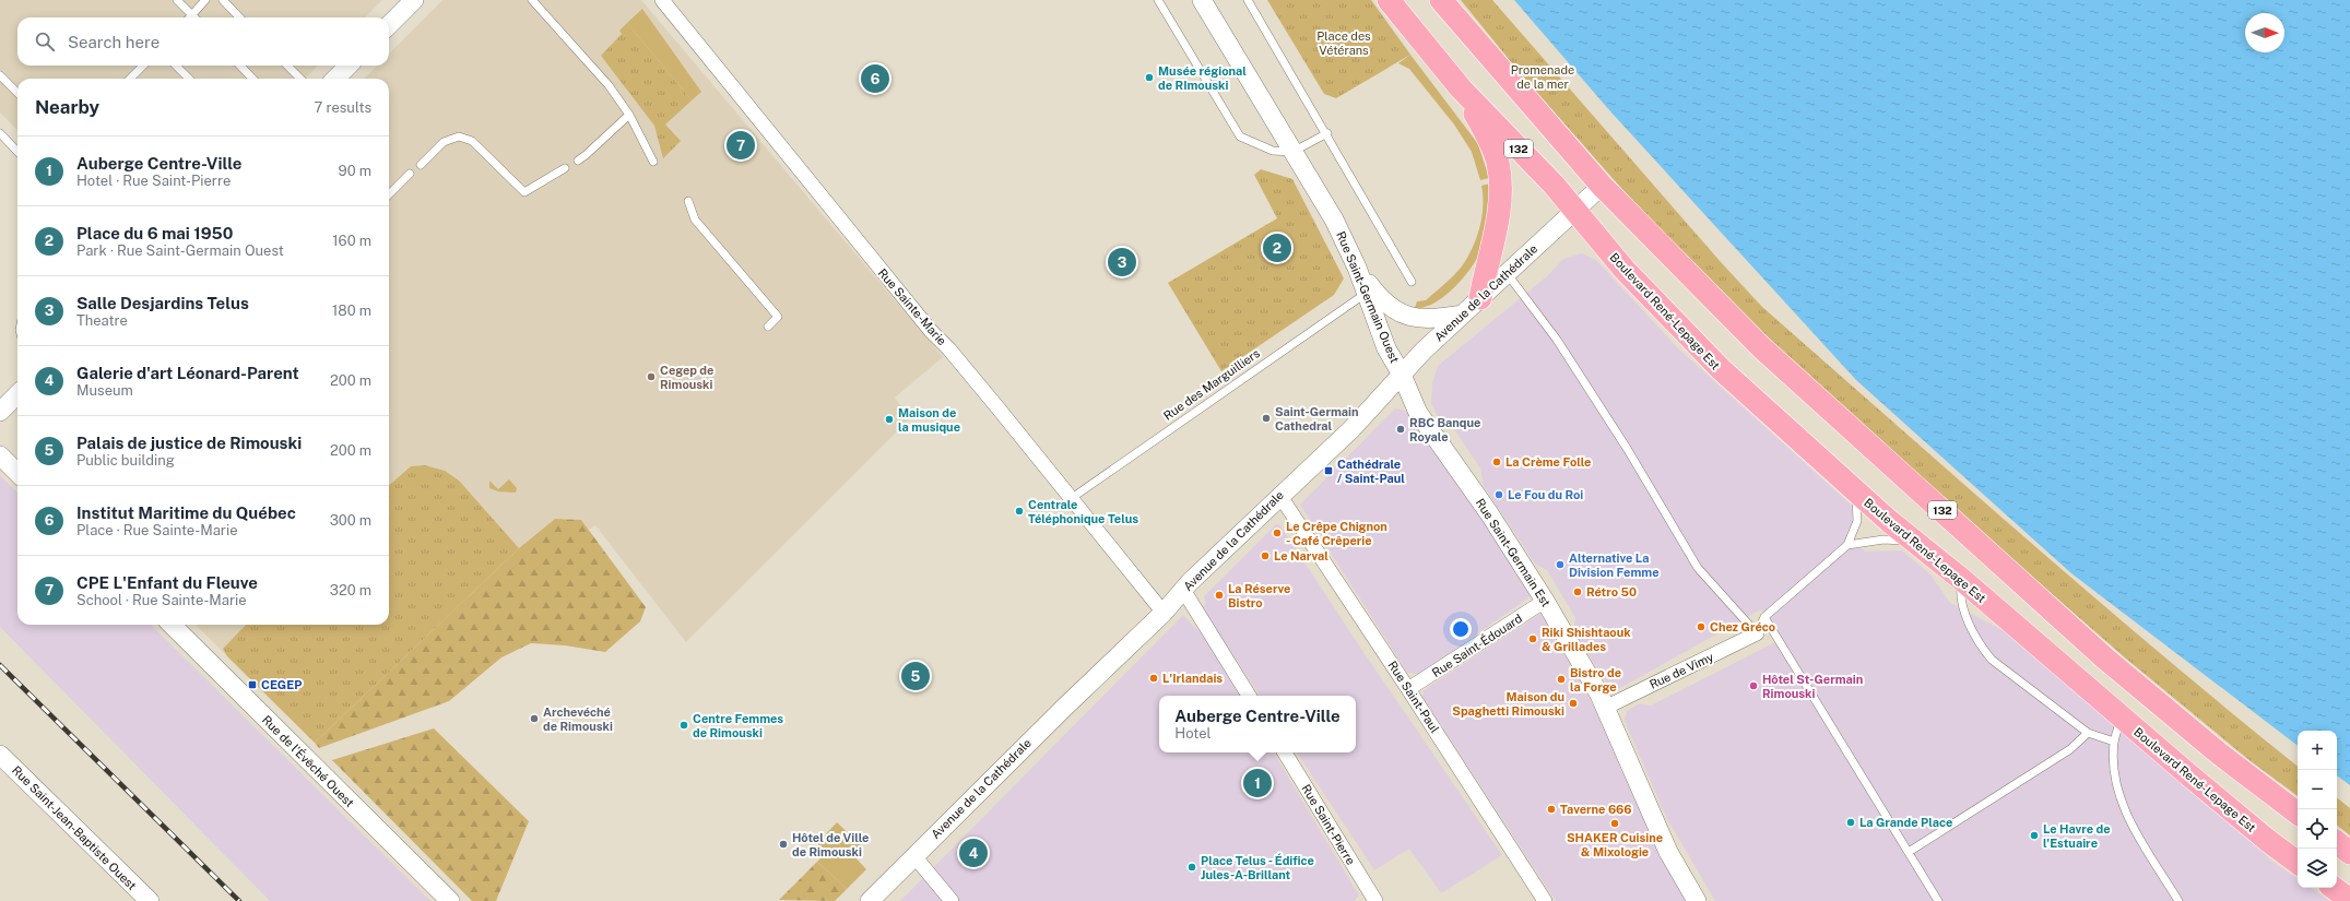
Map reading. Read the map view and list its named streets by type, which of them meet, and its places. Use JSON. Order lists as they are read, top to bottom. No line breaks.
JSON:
{"streets":{"main road":["132","Boulevard René-Lepage Est"],"street":["Avenue de la Cathédrale","Rue Saint-Germain Ouest","Rue Sainte-Marie","Rue Saint-Germain Est","Rue Saint-Édouard","Rue de Vimy","Rue Saint-Paul","Rue de l'Évêché Ouest","Rue Saint-Pierre","Rue Saint-Jean-Baptiste Ouest"],"lane":["Rue des Marguilliers"]},"crossings":[["132","Avenue de la Cathédrale"],["132","Boulevard René-Lepage Est"],["Avenue de la Cathédrale","Rue Saint-Germain Ouest"],["Avenue de la Cathédrale","Rue Sainte-Marie"],["Avenue de la Cathédrale","Boulevard René-Lepage Est"],["Avenue de la Cathédrale","Rue Saint-Germain Est"],["Avenue de la Cathédrale","Rue Saint-Paul"],["Rue Saint-Germain Ouest","Rue des Marguilliers"],["Rue Saint-Germain Ouest","Rue Saint-Germain Est"],["Rue Sainte-Marie","Rue des Marguilliers"],["Rue Saint-Germain Est","Rue Saint-Édouard"],["Rue Saint-Germain Est","Rue de Vimy"],["Rue Saint-Édouard","Rue Saint-Paul"]],"parks":["Place des Vétérans","Promenade de la mer"],"places":{"other":["Musée régional de RImouski","Cegep de Rimouski","Saint-Germain Cathedral","Maison de la musique","RBC Banque Royale","La Crème Folle","Le Fou du Roi","Centrale Téléphonique Telus","Le Crêpe Chignon - Café Crêperie","Le Narval","Alternative La Division Femme","Rétro 50","La Réserve Bistro","Chez Gréco","Riki Shishtaouk & Grillades","L'Irlandais","Bistro de la Forge","Hôtel St-Germain Rimouski","Maison du Spaghetti Rimouski","Archevéché de Rimouski","Centre Femmes de Rimouski","Taverne 666","La Grande Place","SHAKER Cuisine & Mixologie","Le Havre de l'Estuaire","Hôtel de Ville de Rimouski","Place Telus - Édifice Jules-A-Brillant"],"transit":["Cathédrale / Saint-Paul","CEGEP"]},"north":"right","page":{"search":"Search here","pins":["6","7","2","3","5","1","4"],"heading":["Nearby","7 results"],"list":[{"mark":"1","name":"Auberge Centre-Ville","note":"Hotel · Rue Saint-Pierre","value":"90 m"},{"mark":"2","name":"Place du 6 mai 1950","note":"Park · Rue Saint-Germain Ouest","value":"160 m"},{"mark":"3","name":"Salle Desjardins Telus","note":"Theatre","value":"180 m"},{"mark":"4","name":"Galerie d'art Léonard-Parent","note":"Museum","value":"200 m"},{"mark":"5","name":"Palais de justice de Rimouski","note":"Public building","value":"200 m"},{"mark":"6","name":"Institut Maritime du Québec","note":"Place · Rue Sainte-Marie","value":"300 m"},{"mark":"7","name":"CPE L'Enfant du Fleuve","note":"School · Rue Sainte-Marie","value":"320 m"}],"popup":["Auberge Centre-Ville","Hotel"],"map_buttons":["+","−"]}}
